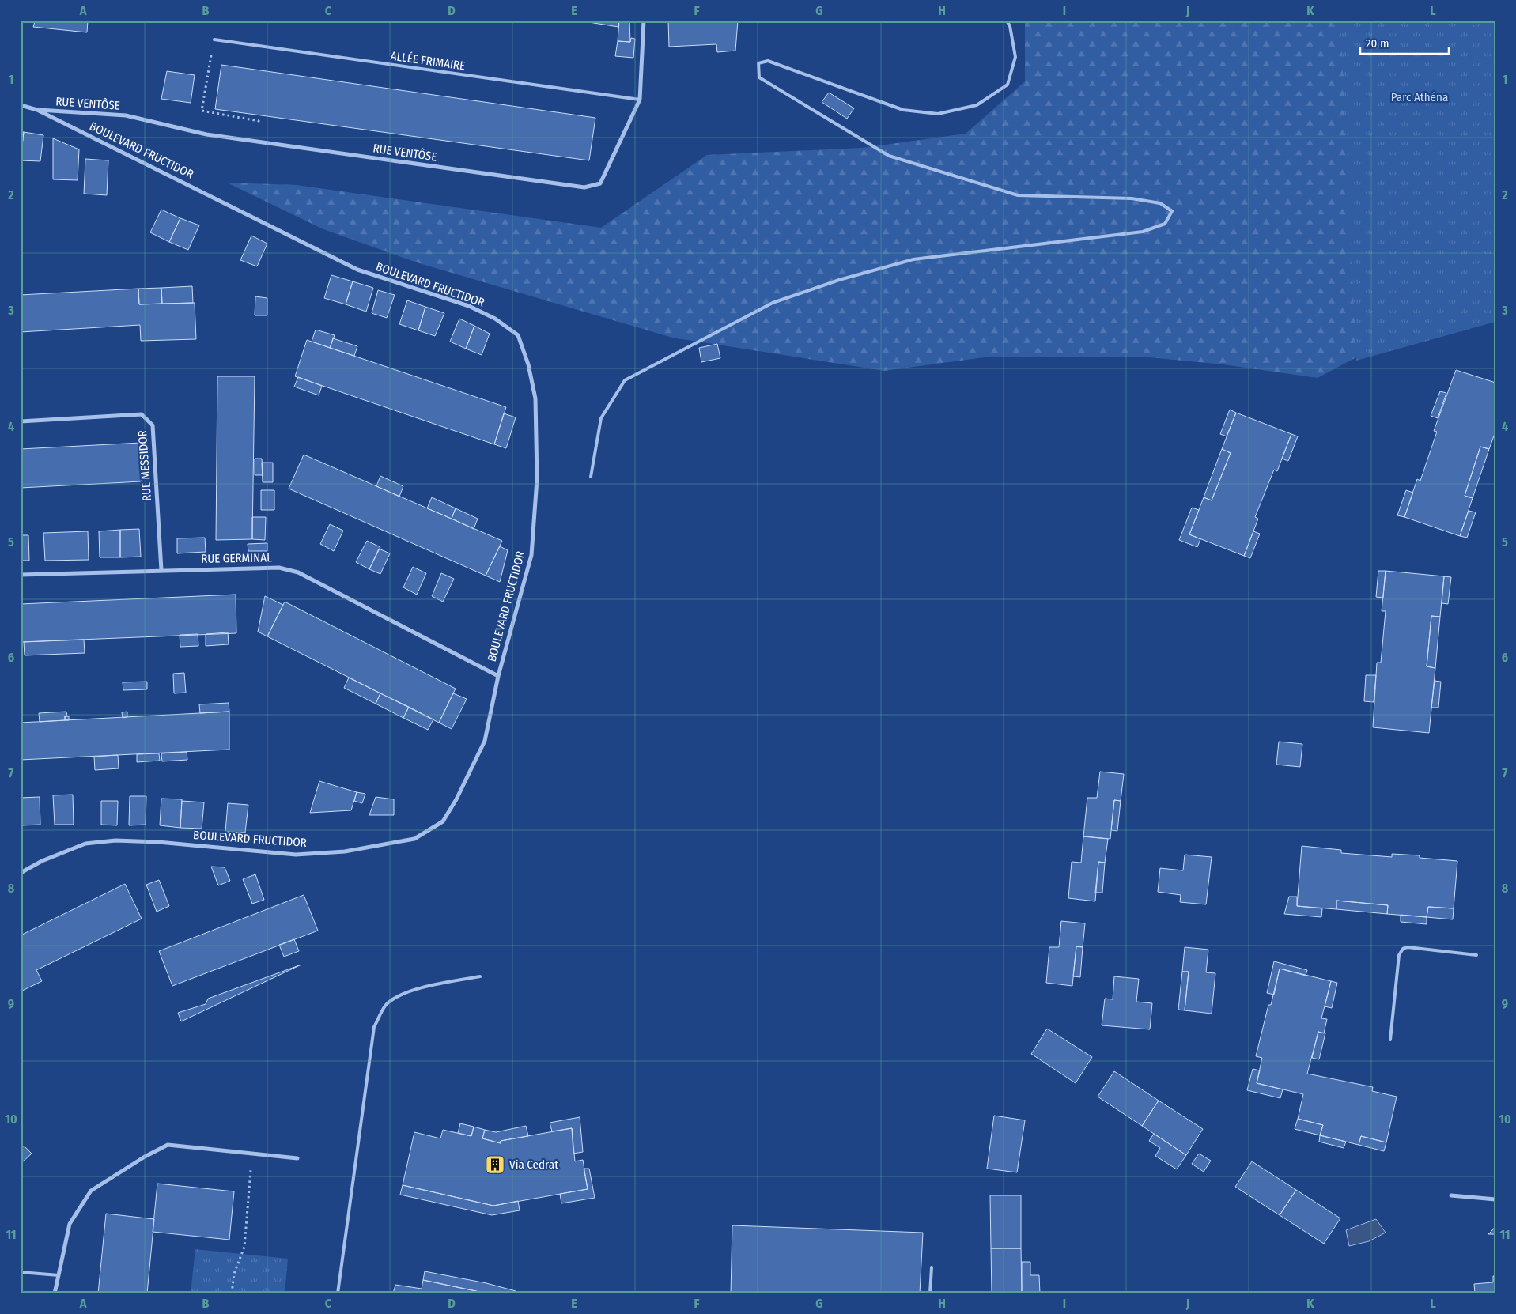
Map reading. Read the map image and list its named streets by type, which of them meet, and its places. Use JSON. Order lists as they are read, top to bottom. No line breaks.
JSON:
{"streets":{"street":["RUE VENTÔSE","BOULEVARD FRUCTIDOR","RUE MESSIDOR","RUE GERMINAL"],"lane":["ALLÉE FRIMAIRE"]},"crossings":[["ALLÉE FRIMAIRE","RUE VENTÔSE"],["RUE VENTÔSE","BOULEVARD FRUCTIDOR"],["BOULEVARD FRUCTIDOR","RUE GERMINAL"],["RUE MESSIDOR","RUE GERMINAL"]],"parks":["Parc Athéna"],"places":{"building":["Via Cedrat"]},"scale_bar":"20 m","grid":{"columns":["A","B","C","D","E","F","G","H","I","J","K","L"],"rows":["1","2","3","4","5","6","7","8","9","10","11"]}}
